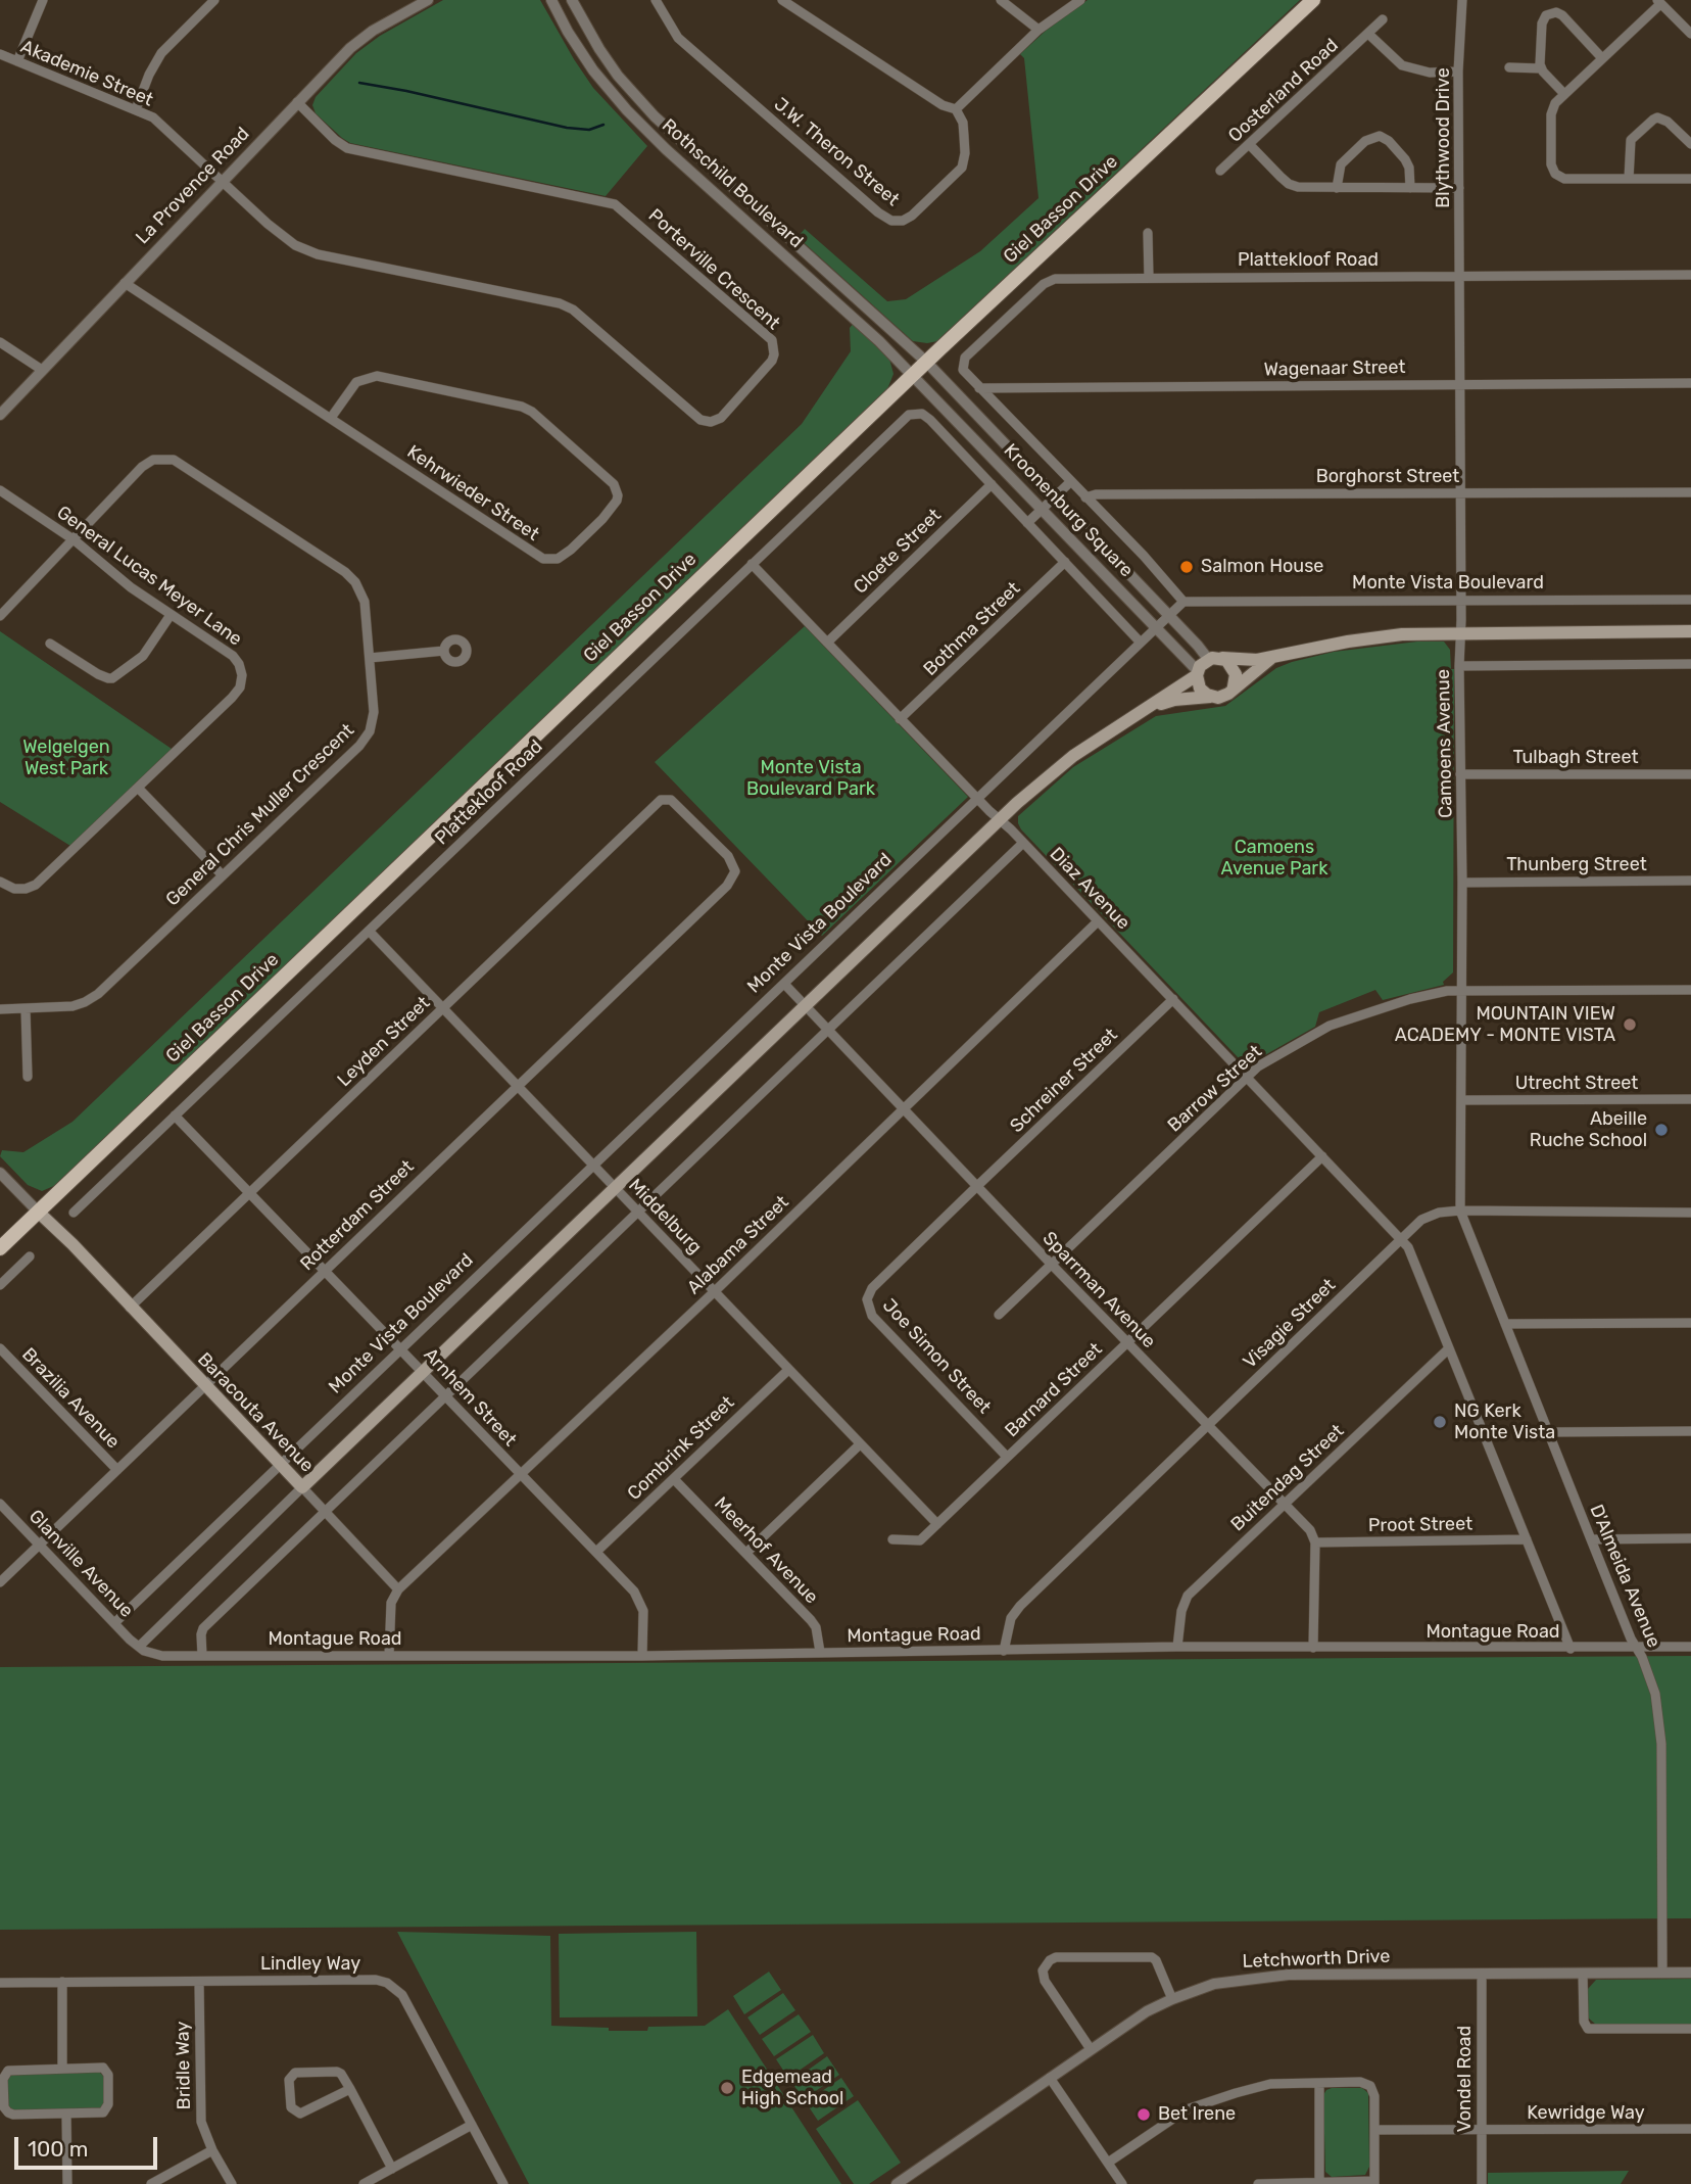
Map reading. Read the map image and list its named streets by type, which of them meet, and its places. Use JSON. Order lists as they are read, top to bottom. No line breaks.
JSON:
{"streets":{"main road":["Giel Basson Drive","Baracouta Avenue"],"street":["Akademie Street","Oosterland Road","Blythwood Drive","J.W. Theron Street","Rothschild Boulevard","La Provence Road","Plattekloof Road","Porterville Crescent","Wagenaar Street","Borghorst Street","Kehrwieder Street","Kroonenburg Square","Cloete Street","General Lucas Meyer Lane","Monte Vista Boulevard","Bothma Street","Camoens Avenue","Tulbagh Street","General Chris Muller Crescent","Thunberg Street","Diaz Avenue","Leyden Street","Schreiner Street","Utrecht Street","Barrow Street","Rotterdam Street","Middelburg","Alabama Street","Sparrman Avenue","Visagie Street","Joe Simon Street","Barnard Street","Arnhem Street","Brazilia Avenue","Combrink Street","Buitendag Street","Proot Street","Meerhof Avenue","Glanville Avenue","D'Almeida Avenue","Montague Road","Letchworth Drive","Lindley Way","Bridle Way","Vondel Road","Kewridge Way"]},"crossings":[["Akademie Street","La Provence Road"],["Akademie Street","Porterville Crescent"],["Blythwood Drive","Plattekloof Road"],["Blythwood Drive","Camoens Avenue"],["Rothschild Boulevard","Giel Basson Drive"],["Rothschild Boulevard","Kroonenburg Square"],["La Provence Road","Porterville Crescent"],["La Provence Road","Kehrwieder Street"],["Giel Basson Drive","Kroonenburg Square"],["Giel Basson Drive","Baracouta Avenue"],["Plattekloof Road","Kroonenburg Square"],["Plattekloof Road","Camoens Avenue"],["Plattekloof Road","Diaz Avenue"],["Plattekloof Road","Middelburg"],["Plattekloof Road","Arnhem Street"],["Wagenaar Street","Kroonenburg Square"],["Wagenaar Street","Camoens Avenue"],["Borghorst Street","Kroonenburg Square"],["Borghorst Street","Camoens Avenue"],["Kroonenburg Square","Cloete Street"],["Kroonenburg Square","Monte Vista Boulevard"],["Kroonenburg Square","Bothma Street"],["Cloete Street","Diaz Avenue"],["General Lucas Meyer Lane","General Chris Muller Crescent"],["Monte Vista Boulevard","Camoens Avenue"],["Monte Vista Boulevard","Diaz Avenue"],["Monte Vista Boulevard","Middelburg"],["Monte Vista Boulevard","Sparrman Avenue"],["Monte Vista Boulevard","Arnhem Street"],["Monte Vista Boulevard","Baracouta Avenue"],["Monte Vista Boulevard","Glanville Avenue"],["Bothma Street","Diaz Avenue"],["Camoens Avenue","Tulbagh Street"],["Camoens Avenue","Thunberg Street"],["Camoens Avenue","Utrecht Street"],["Camoens Avenue","Barrow Street"],["Camoens Avenue","Visagie Street"],["Camoens Avenue","D'Almeida Avenue"],["Diaz Avenue","Schreiner Street"],["Diaz Avenue","Barrow Street"],["Diaz Avenue","Alabama Street"],["Diaz Avenue","Visagie Street"],["Diaz Avenue","Barnard Street"],["Leyden Street","Rotterdam Street"],["Leyden Street","Middelburg"],["Leyden Street","Arnhem Street"],["Leyden Street","Baracouta Avenue"],["Schreiner Street","Sparrman Avenue"],["Schreiner Street","Joe Simon Street"],["Barrow Street","Sparrman Avenue"],["Rotterdam Street","Middelburg"],["Rotterdam Street","Arnhem Street"],["Rotterdam Street","Brazilia Avenue"],["Rotterdam Street","Baracouta Avenue"],["Rotterdam Street","Glanville Avenue"],["Middelburg","Alabama Street"],["Middelburg","Barnard Street"],["Middelburg","Combrink Street"],["Alabama Street","Sparrman Avenue"],["Alabama Street","Arnhem Street"],["Alabama Street","Baracouta Avenue"],["Sparrman Avenue","Visagie Street"],["Sparrman Avenue","Joe Simon Street"],["Sparrman Avenue","Barnard Street"],["Sparrman Avenue","Buitendag Street"],["Sparrman Avenue","Proot Street"],["Visagie Street","D'Almeida Avenue"],["Visagie Street","Montague Road"],["Joe Simon Street","Barnard Street"],["Arnhem Street","Combrink Street"],["Arnhem Street","Montague Road"],["Combrink Street","Meerhof Avenue"],["Buitendag Street","Montague Road"],["Meerhof Avenue","Montague Road"],["Glanville Avenue","Montague Road"],["D'Almeida Avenue","Montague Road"],["D'Almeida Avenue","Letchworth Drive"],["Letchworth Drive","Vondel Road"],["Lindley Way","Bridle Way"],["Vondel Road","Kewridge Way"]],"parks":["Welgelgen West Park","Monte Vista Boulevard Park","Camoens Avenue Park"],"places":["Salmon House","MOUNTAIN VIEW ACADEMY - MONTE VISTA","Abeille Ruche School","NG Kerk Monte Vista","Edgemead High School","Bet Irene"],"scale_bar":"100 m"}
